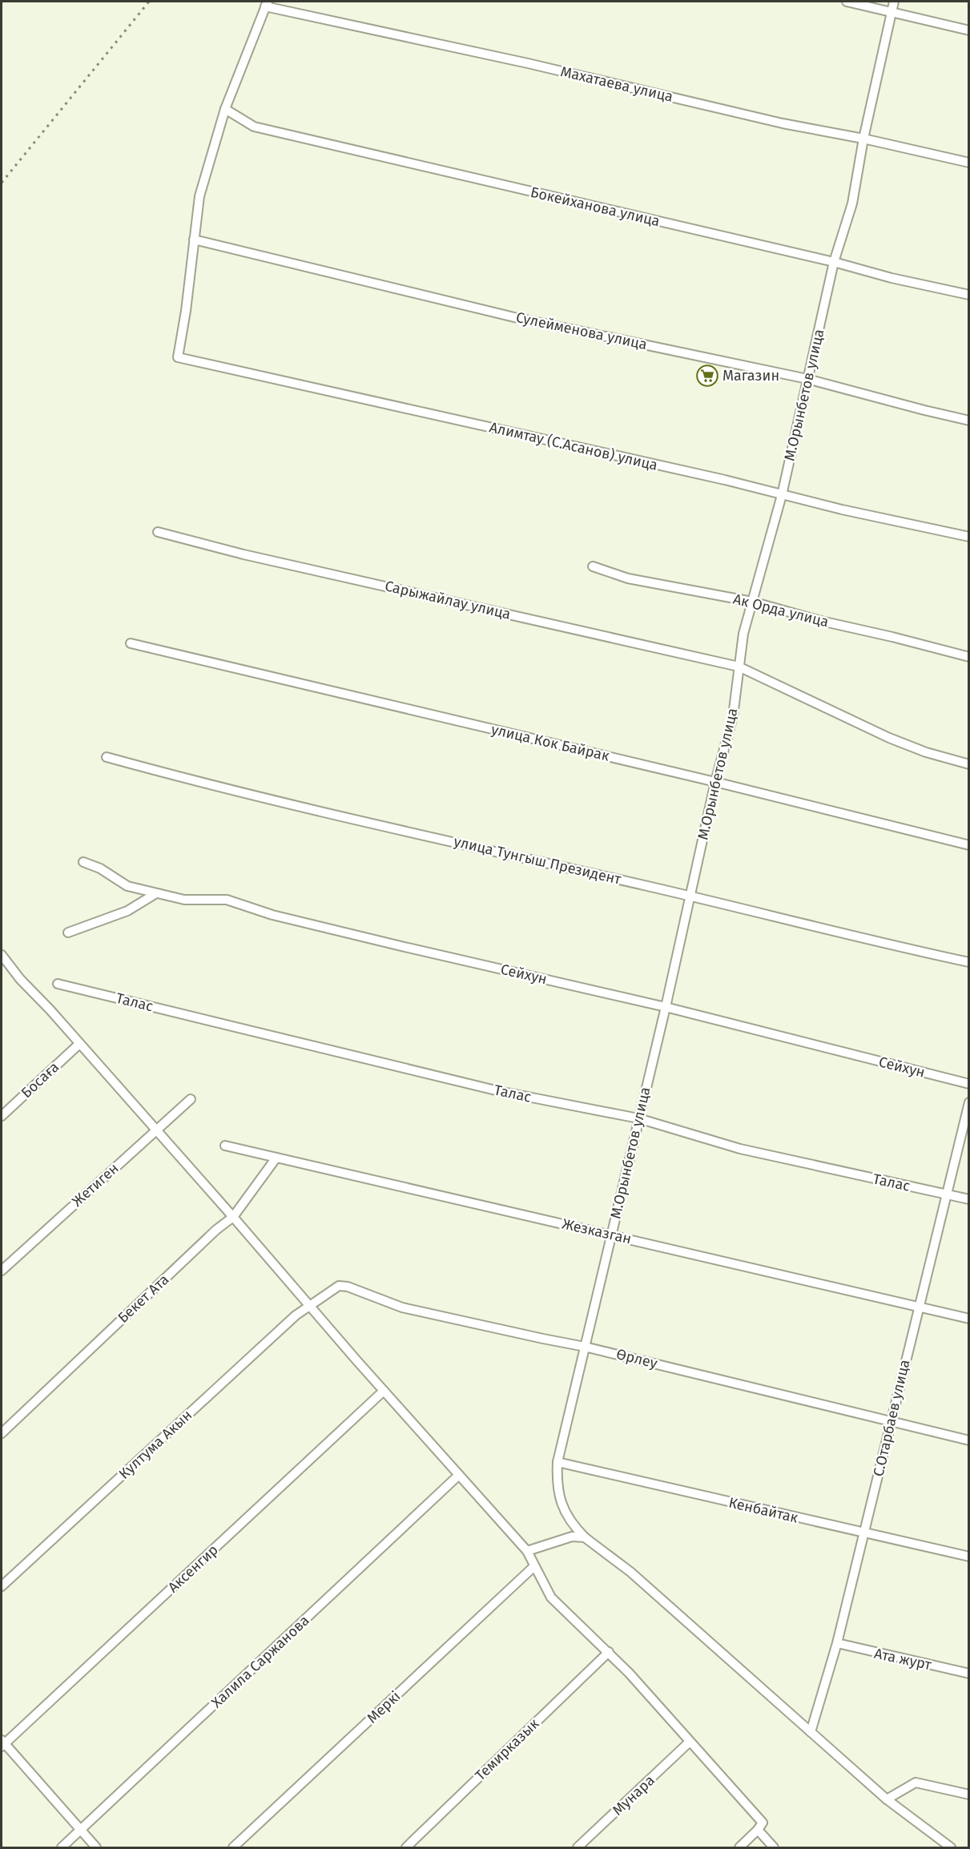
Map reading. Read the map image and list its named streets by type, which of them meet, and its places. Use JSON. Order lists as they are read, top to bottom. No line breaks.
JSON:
{"streets":{"street":["Махатаева улица","Бокейханова улица","Сулейменова улица","М.Орынбетов улица","Алимтау (С.Асанов) улица","Сарыжайлау улица","Ак Орда улица","улица Кок Байрак","улица Тунгыш Президент","Сейхун","Талас","Босаға","Жетиген","Жезказган","Бекет Ата","Өрлеу","С.Отарбаев улица","Култума Акын","Кенбайтак","Аксенгир","Ата журт","Халила Саржанова","Меркі","Темирказык","Мунара"]},"crossings":[["Махатаева улица","М.Орынбетов улица"],["Бокейханова улица","М.Орынбетов улица"],["Сулейменова улица","М.Орынбетов улица"],["Сулейменова улица","Алимтау (С.Асанов) улица"],["М.Орынбетов улица","Алимтау (С.Асанов) улица"],["М.Орынбетов улица","Сарыжайлау улица"],["М.Орынбетов улица","Ак Орда улица"],["М.Орынбетов улица","улица Кок Байрак"],["М.Орынбетов улица","улица Тунгыш Президент"],["М.Орынбетов улица","Сейхун"],["М.Орынбетов улица","Талас"],["М.Орынбетов улица","Жезказган"],["М.Орынбетов улица","Өрлеу"],["М.Орынбетов улица","С.Отарбаев улица"],["М.Орынбетов улица","Кенбайтак"],["Талас","С.Отарбаев улица"],["Жезказган","Бекет Ата"],["Жезказган","С.Отарбаев улица"],["Өрлеу","С.Отарбаев улица"],["Өрлеу","Култума Акын"],["С.Отарбаев улица","Кенбайтак"],["С.Отарбаев улица","Ата журт"]],"places":{"supermarket":["Магазин"]}}
